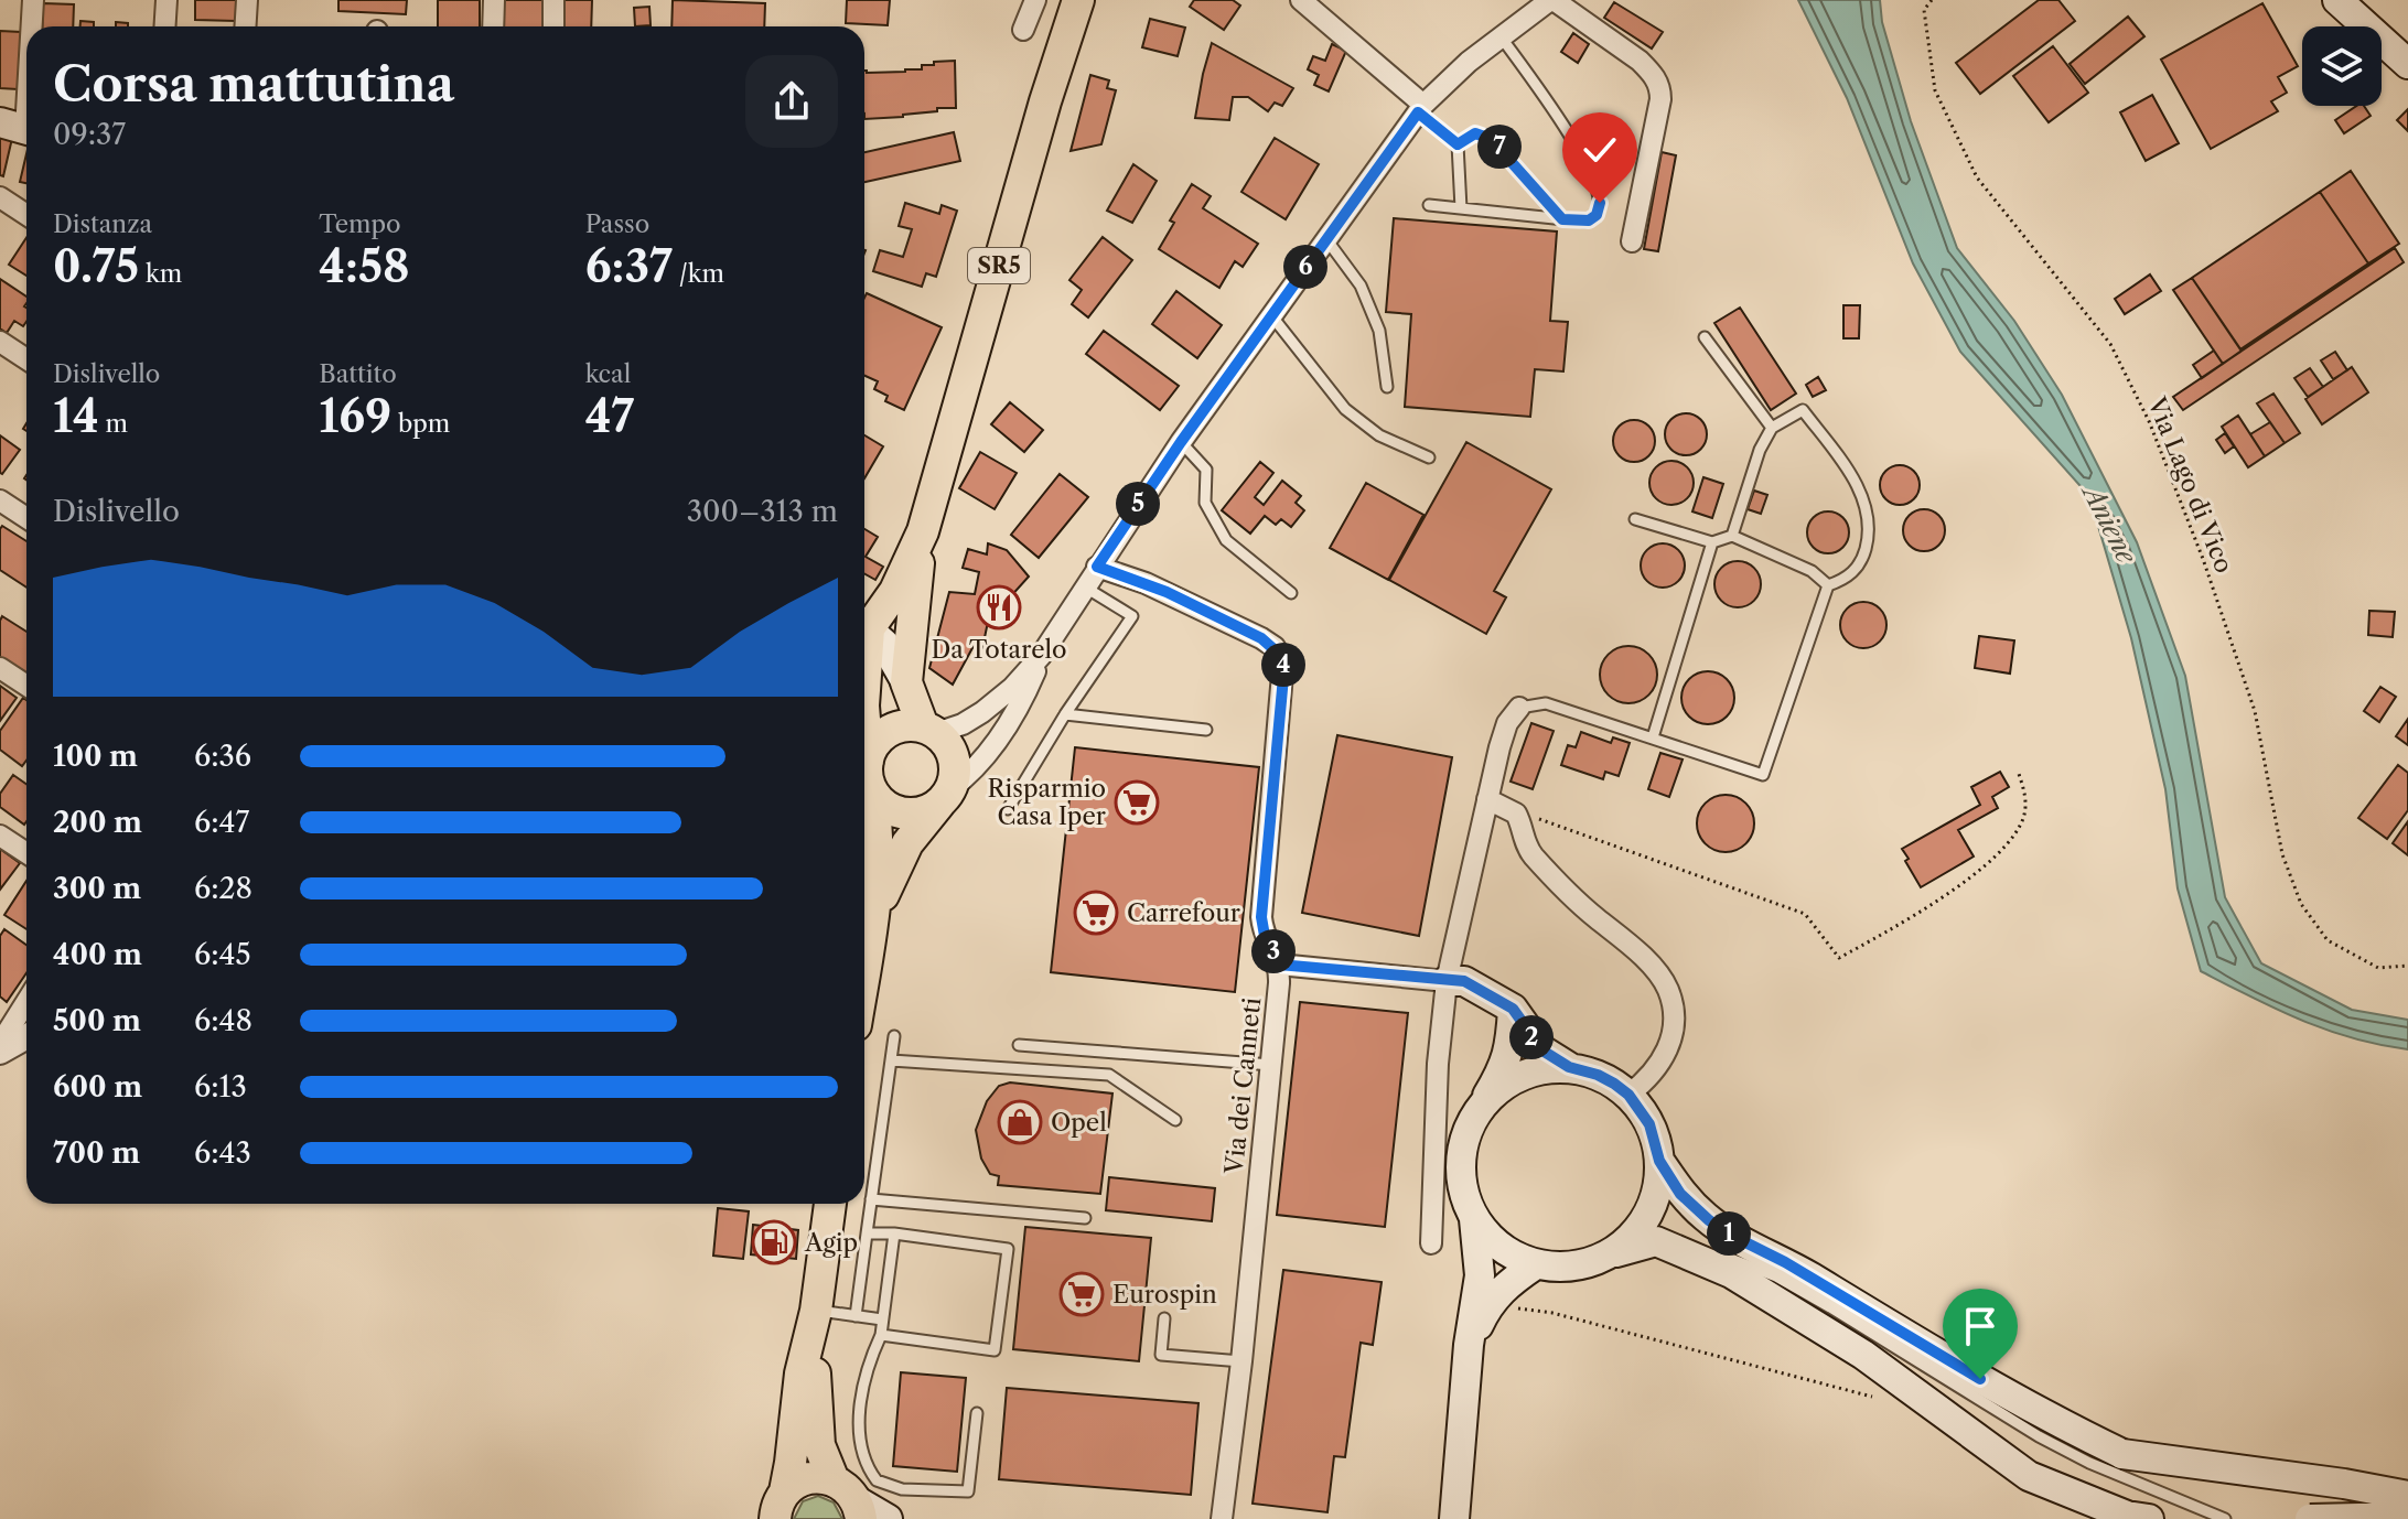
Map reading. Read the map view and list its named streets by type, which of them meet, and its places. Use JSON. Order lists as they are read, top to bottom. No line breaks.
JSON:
{"streets":{"main road":["SR5"],"street":["Via dei Canneti"],"path":["Via Lago di Vico"]},"water":["Aniene"],"places":{"restaurant":["Da Totarelo"],"supermarket":["Risparmio Casa Iper","Carrefour","Eurospin"],"shop":["Opel"],"fuel station":["Agip"]},"page":{"heading":["Corsa mattutina","09:37"],"pins":["7","6","5","4","3","2","1"],"stats":[["Distanza","0.75 km"],["Tempo","4:58"],["Passo","6:37 /km"],["Dislivello","14 m"],["Battito","169 bpm"],["kcal","47"]],"chart":["Dislivello","300–313 m"],"list":[{"name":"100 m","note":"6:36"},{"name":"200 m","note":"6:47"},{"name":"300 m","note":"6:28"},{"name":"400 m","note":"6:45"},{"name":"500 m","note":"6:48"},{"name":"600 m","note":"6:13"},{"name":"700 m","note":"6:43"}]}}
